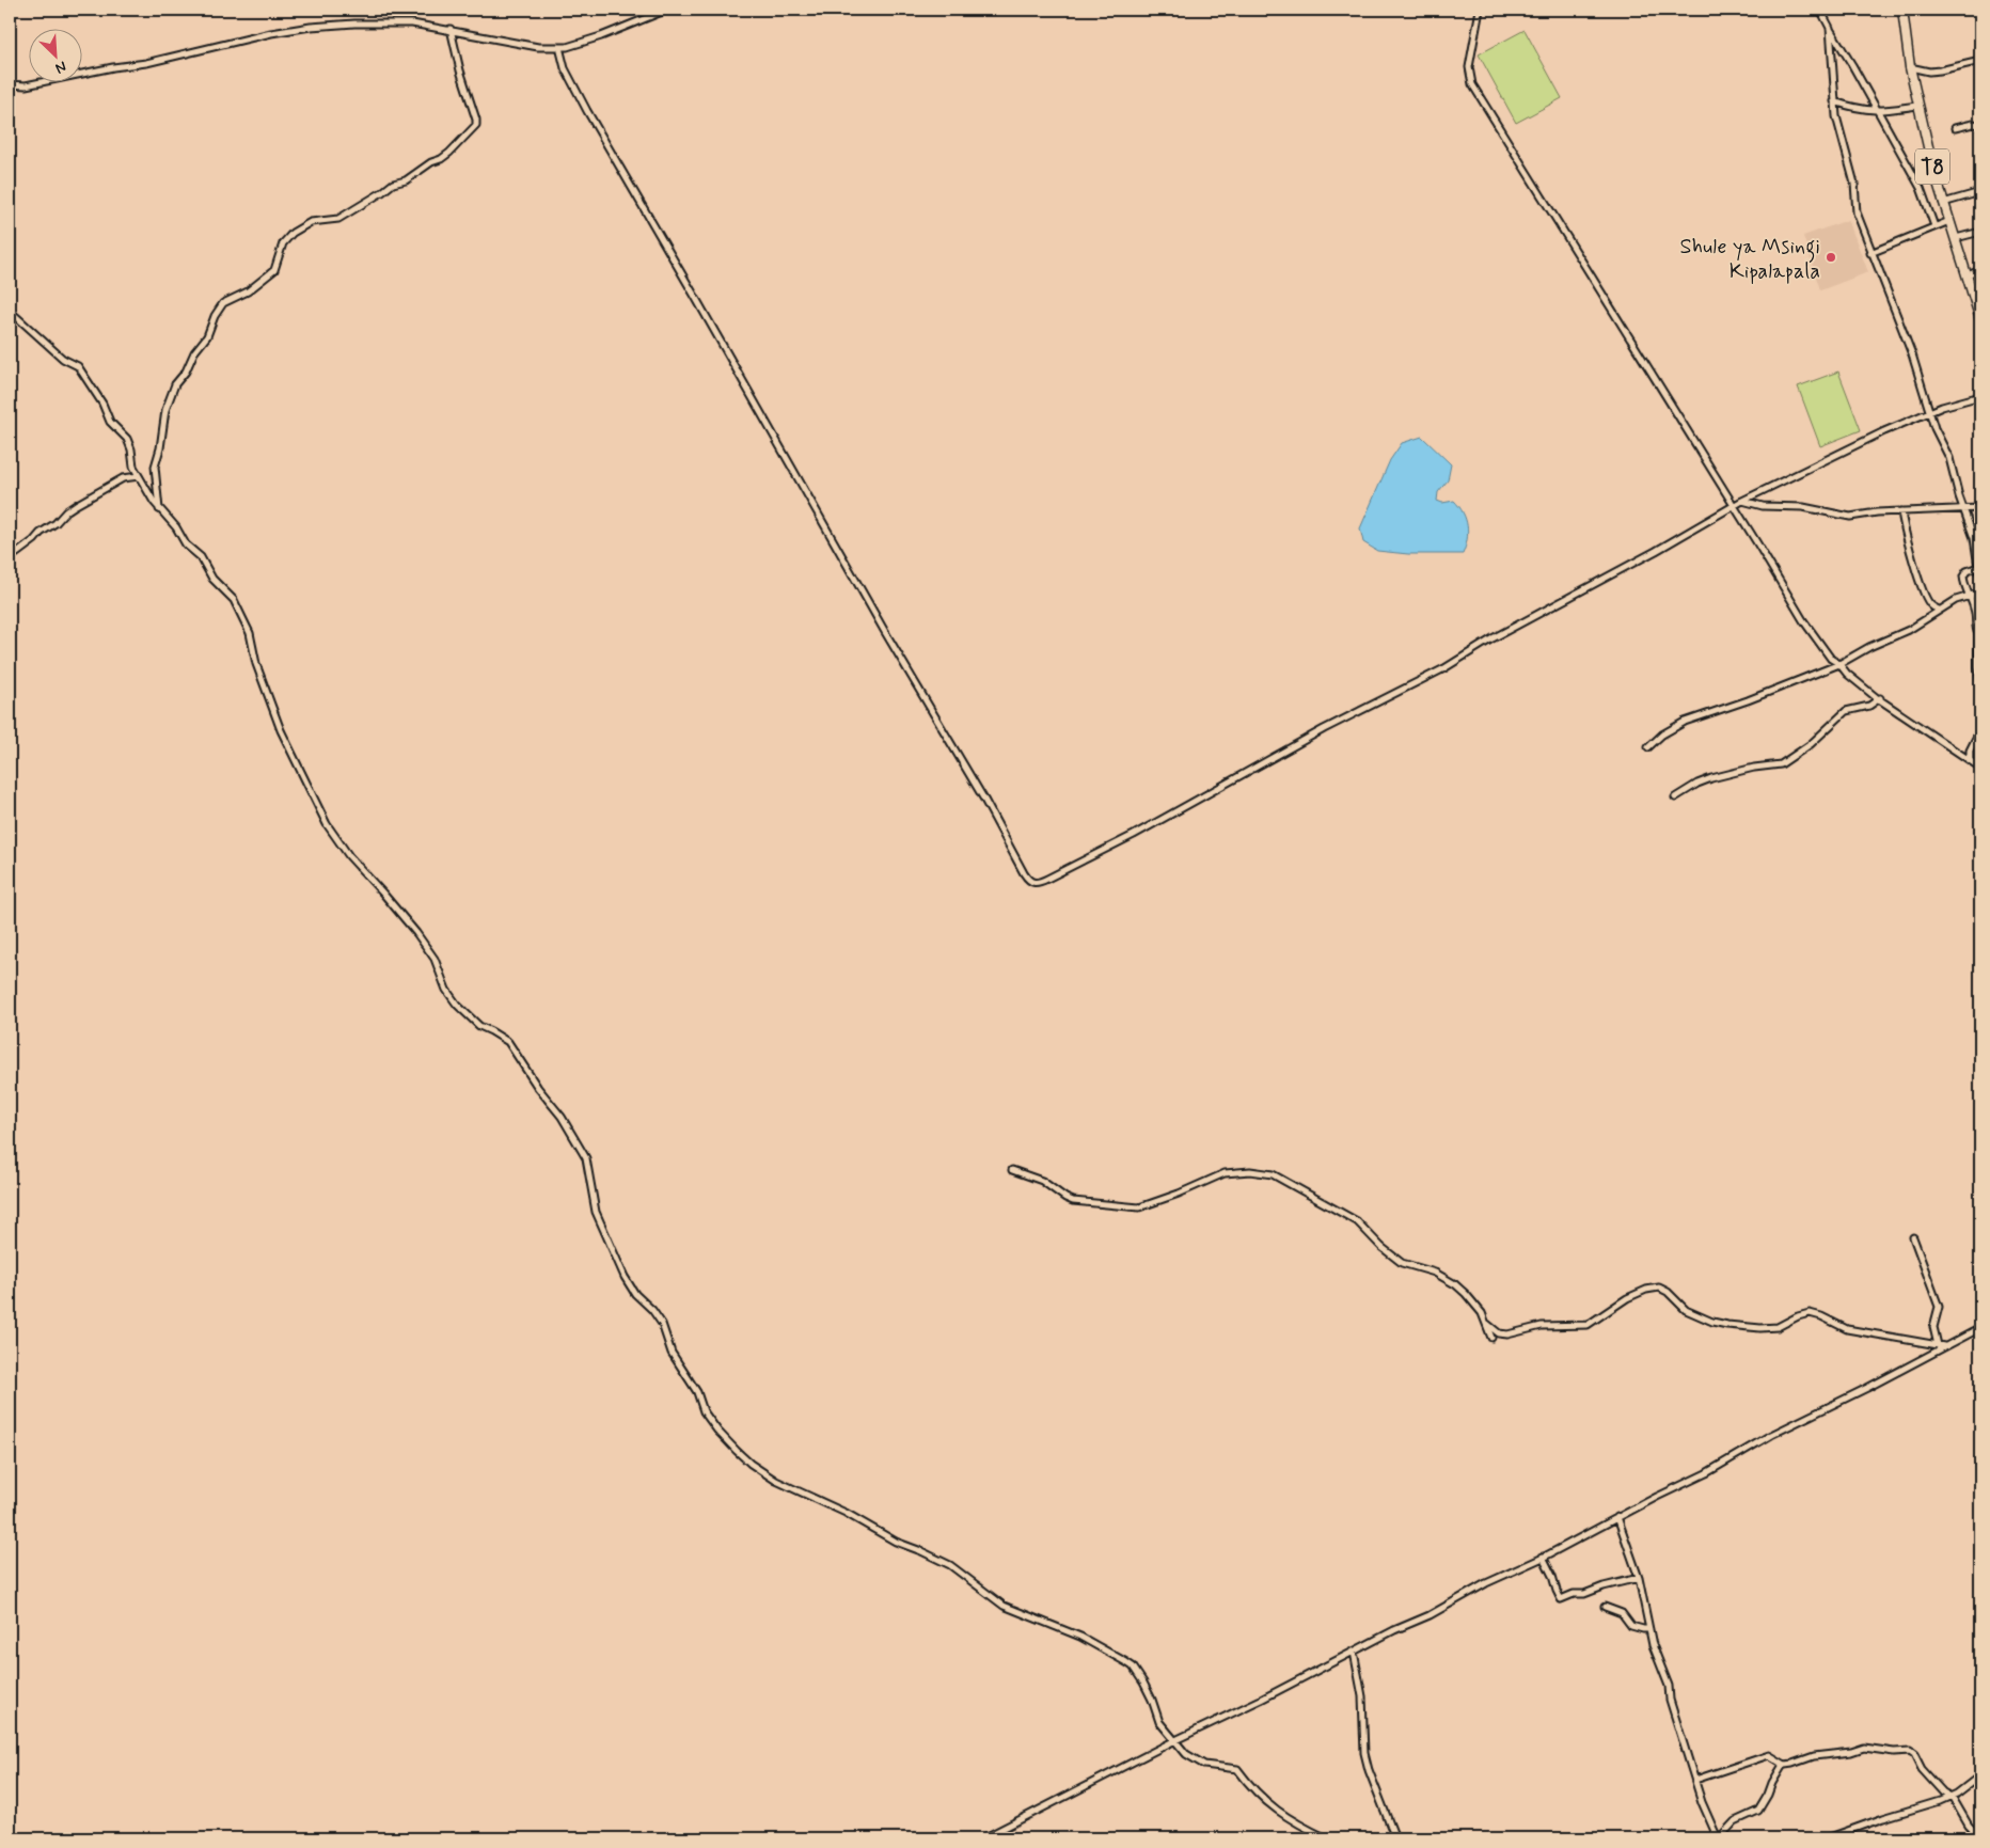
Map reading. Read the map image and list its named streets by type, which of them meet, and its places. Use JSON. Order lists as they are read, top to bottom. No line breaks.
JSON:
{"streets":{"highway":["T8"]},"places":["Shule ya Msingi Kipalapala"],"north":"bottom right"}
